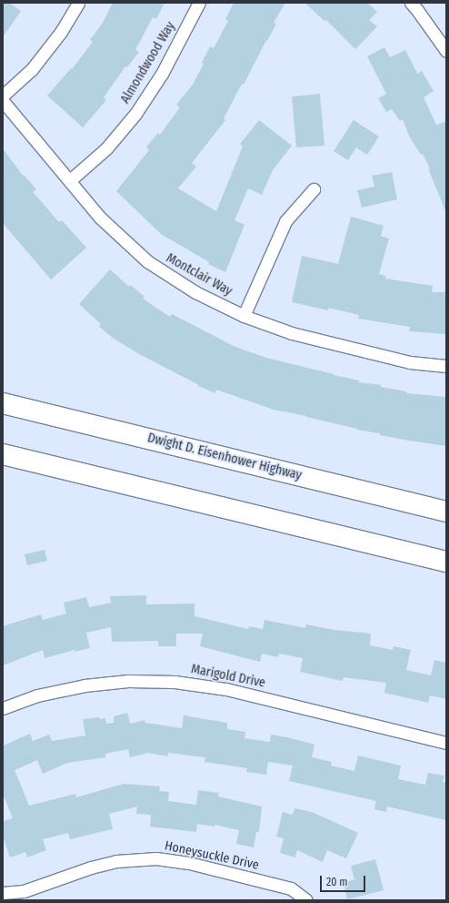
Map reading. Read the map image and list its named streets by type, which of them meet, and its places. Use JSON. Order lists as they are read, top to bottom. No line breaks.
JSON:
{"streets":{"highway":["Dwight D. Eisenhower Highway"],"street":["Almondwood Way","Montclair Way","Marigold Drive","Honeysuckle Drive"]},"crossings":[["Almondwood Way","Montclair Way"]],"scale_bar":"20 m"}
